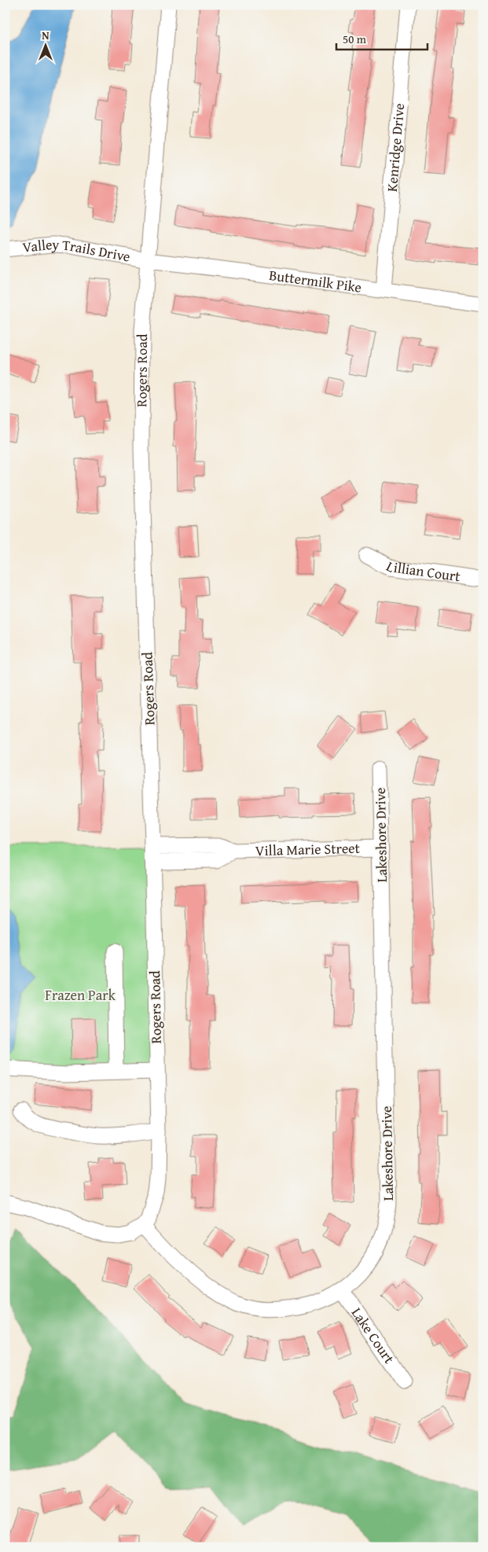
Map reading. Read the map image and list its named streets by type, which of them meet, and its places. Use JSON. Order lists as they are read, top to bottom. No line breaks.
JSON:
{"streets":{"street":["Kenridge Drive","Valley Trails Drive","Buttermilk Pike","Rogers Road","Lillian Court","Lakeshore Drive","Villa Marie Street","Lake Court"]},"crossings":[["Kenridge Drive","Buttermilk Pike"],["Valley Trails Drive","Buttermilk Pike"],["Valley Trails Drive","Rogers Road"],["Buttermilk Pike","Rogers Road"],["Rogers Road","Lakeshore Drive"],["Rogers Road","Villa Marie Street"],["Lakeshore Drive","Villa Marie Street"],["Lakeshore Drive","Lake Court"]],"parks":["Frazen Park"],"scale_bar":"50 m","north":"top"}
